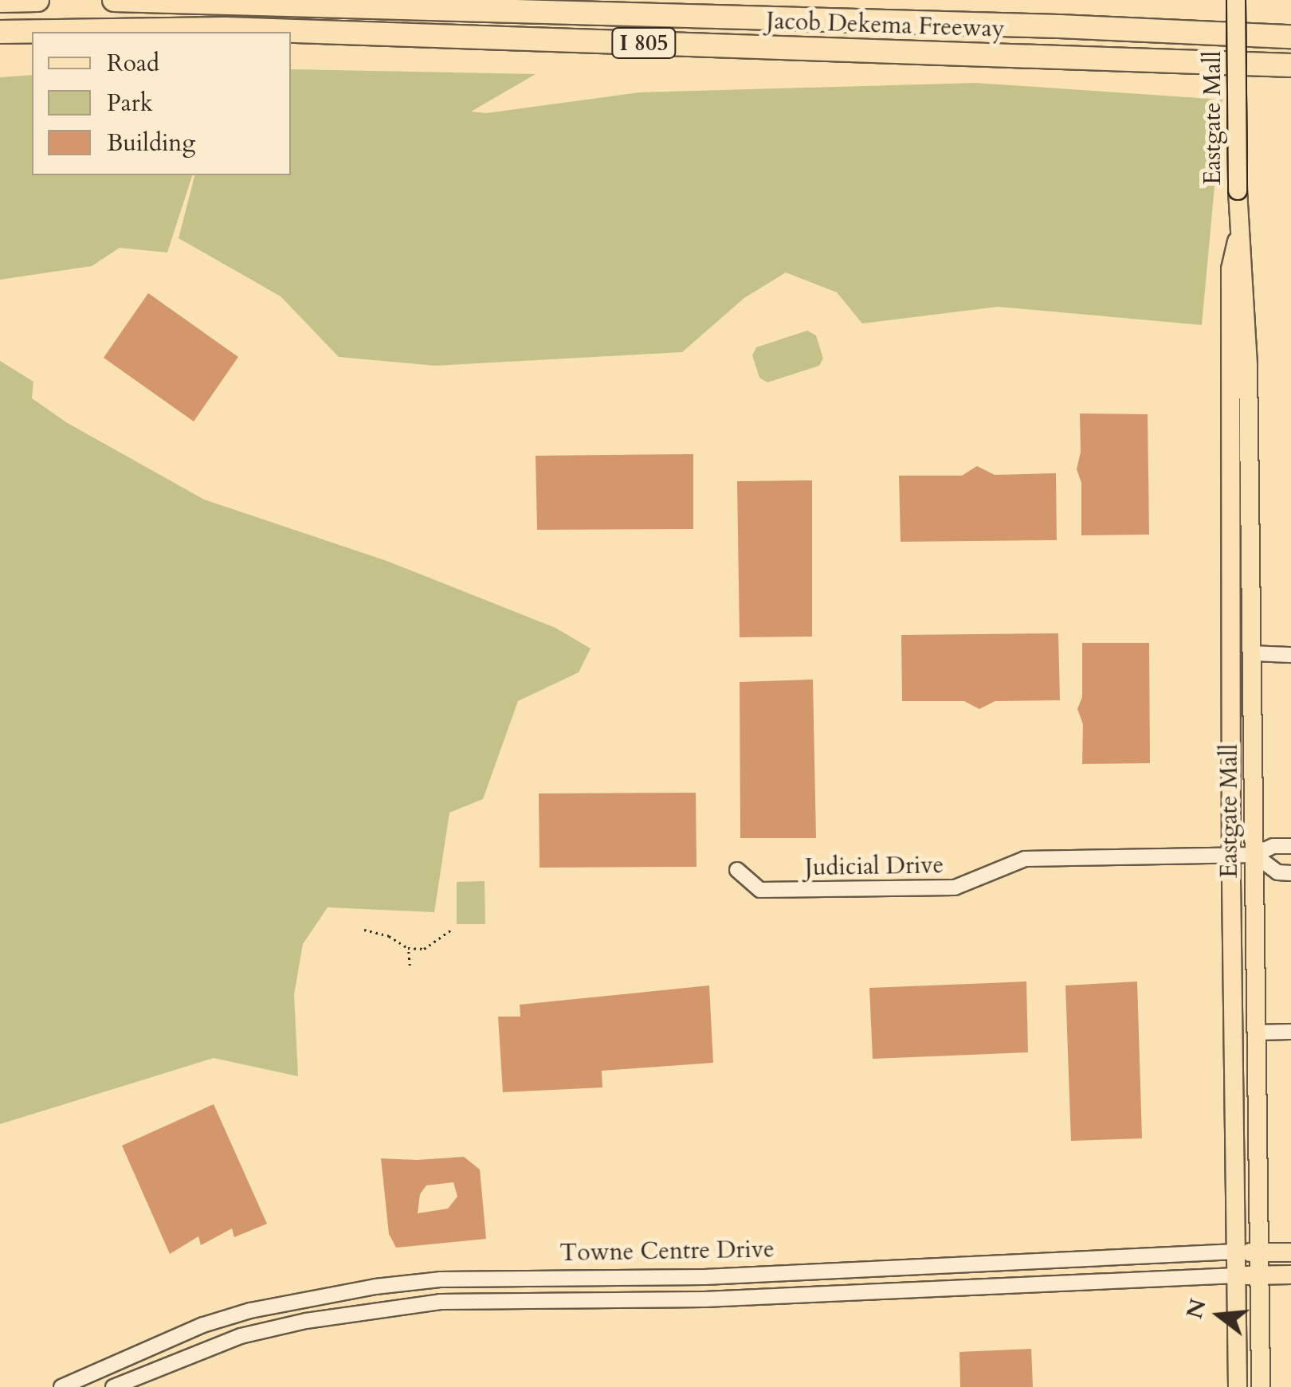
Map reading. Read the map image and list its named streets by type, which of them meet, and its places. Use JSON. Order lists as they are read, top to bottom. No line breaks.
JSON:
{"streets":{"highway":["Jacob Dekema Freeway","I 805"],"main road":["Eastgate Mall","Towne Centre Drive"],"street":["Judicial Drive"]},"crossings":[["Eastgate Mall","Judicial Drive"],["Eastgate Mall","Towne Centre Drive"]],"legend":["Road","Park","Building"],"north":"left"}
